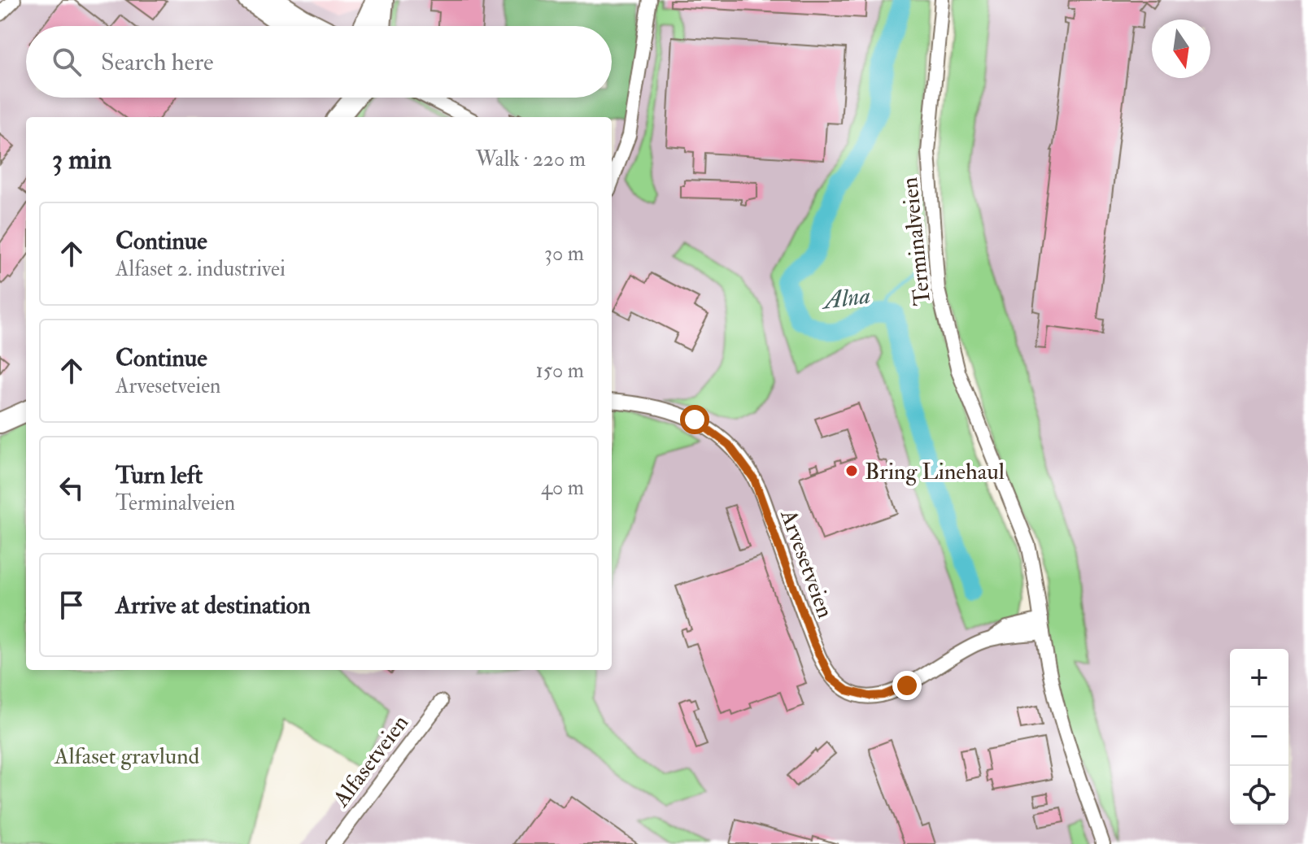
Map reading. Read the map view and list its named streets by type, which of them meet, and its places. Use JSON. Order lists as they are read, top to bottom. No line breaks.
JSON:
{"streets":{"street":["Terminalveien","Arvesetveien","Alfasetveien"]},"crossings":[["Terminalveien","Arvesetveien"]],"water":["Alna"],"parks":["Alfaset gravlund"],"places":["Bring Linehaul"],"north":"bottom","page":{"search":"Search here","heading":["3 min","Walk · 220 m"],"list":[["Continue","Alfaset 2. industrivei","30 m"],["Continue","Arvesetveien","150 m"],["Turn left","Terminalveien","40 m"],"Arrive at destination"],"map_buttons":["+","−"]}}
